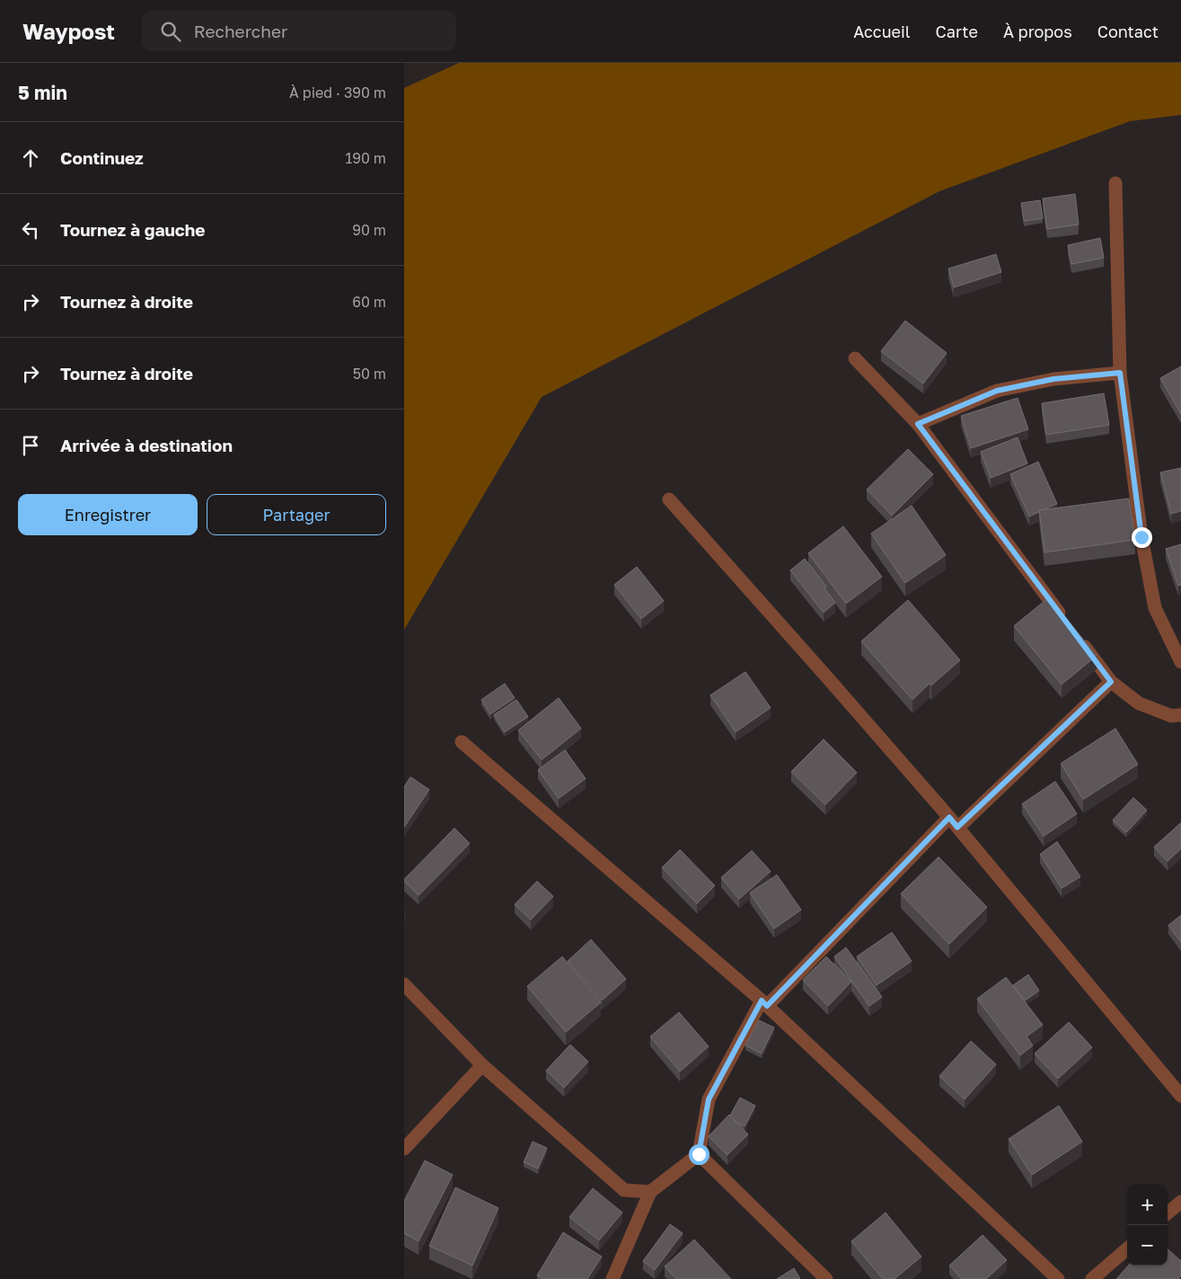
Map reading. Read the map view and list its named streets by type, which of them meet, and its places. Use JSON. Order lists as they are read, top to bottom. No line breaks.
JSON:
{"page":{"header":"Waypost","search":"Rechercher","nav":["Accueil","Carte","À propos","Contact"],"heading":["5 min","À pied · 390 m"],"list":[["Continuez","190 m"],["Tournez à gauche","90 m"],["Tournez à droite","60 m"],["Tournez à droite","50 m"],"Arrivée à destination"],"buttons":["Enregistrer","Partager"],"map_buttons":["+","−"]}}
